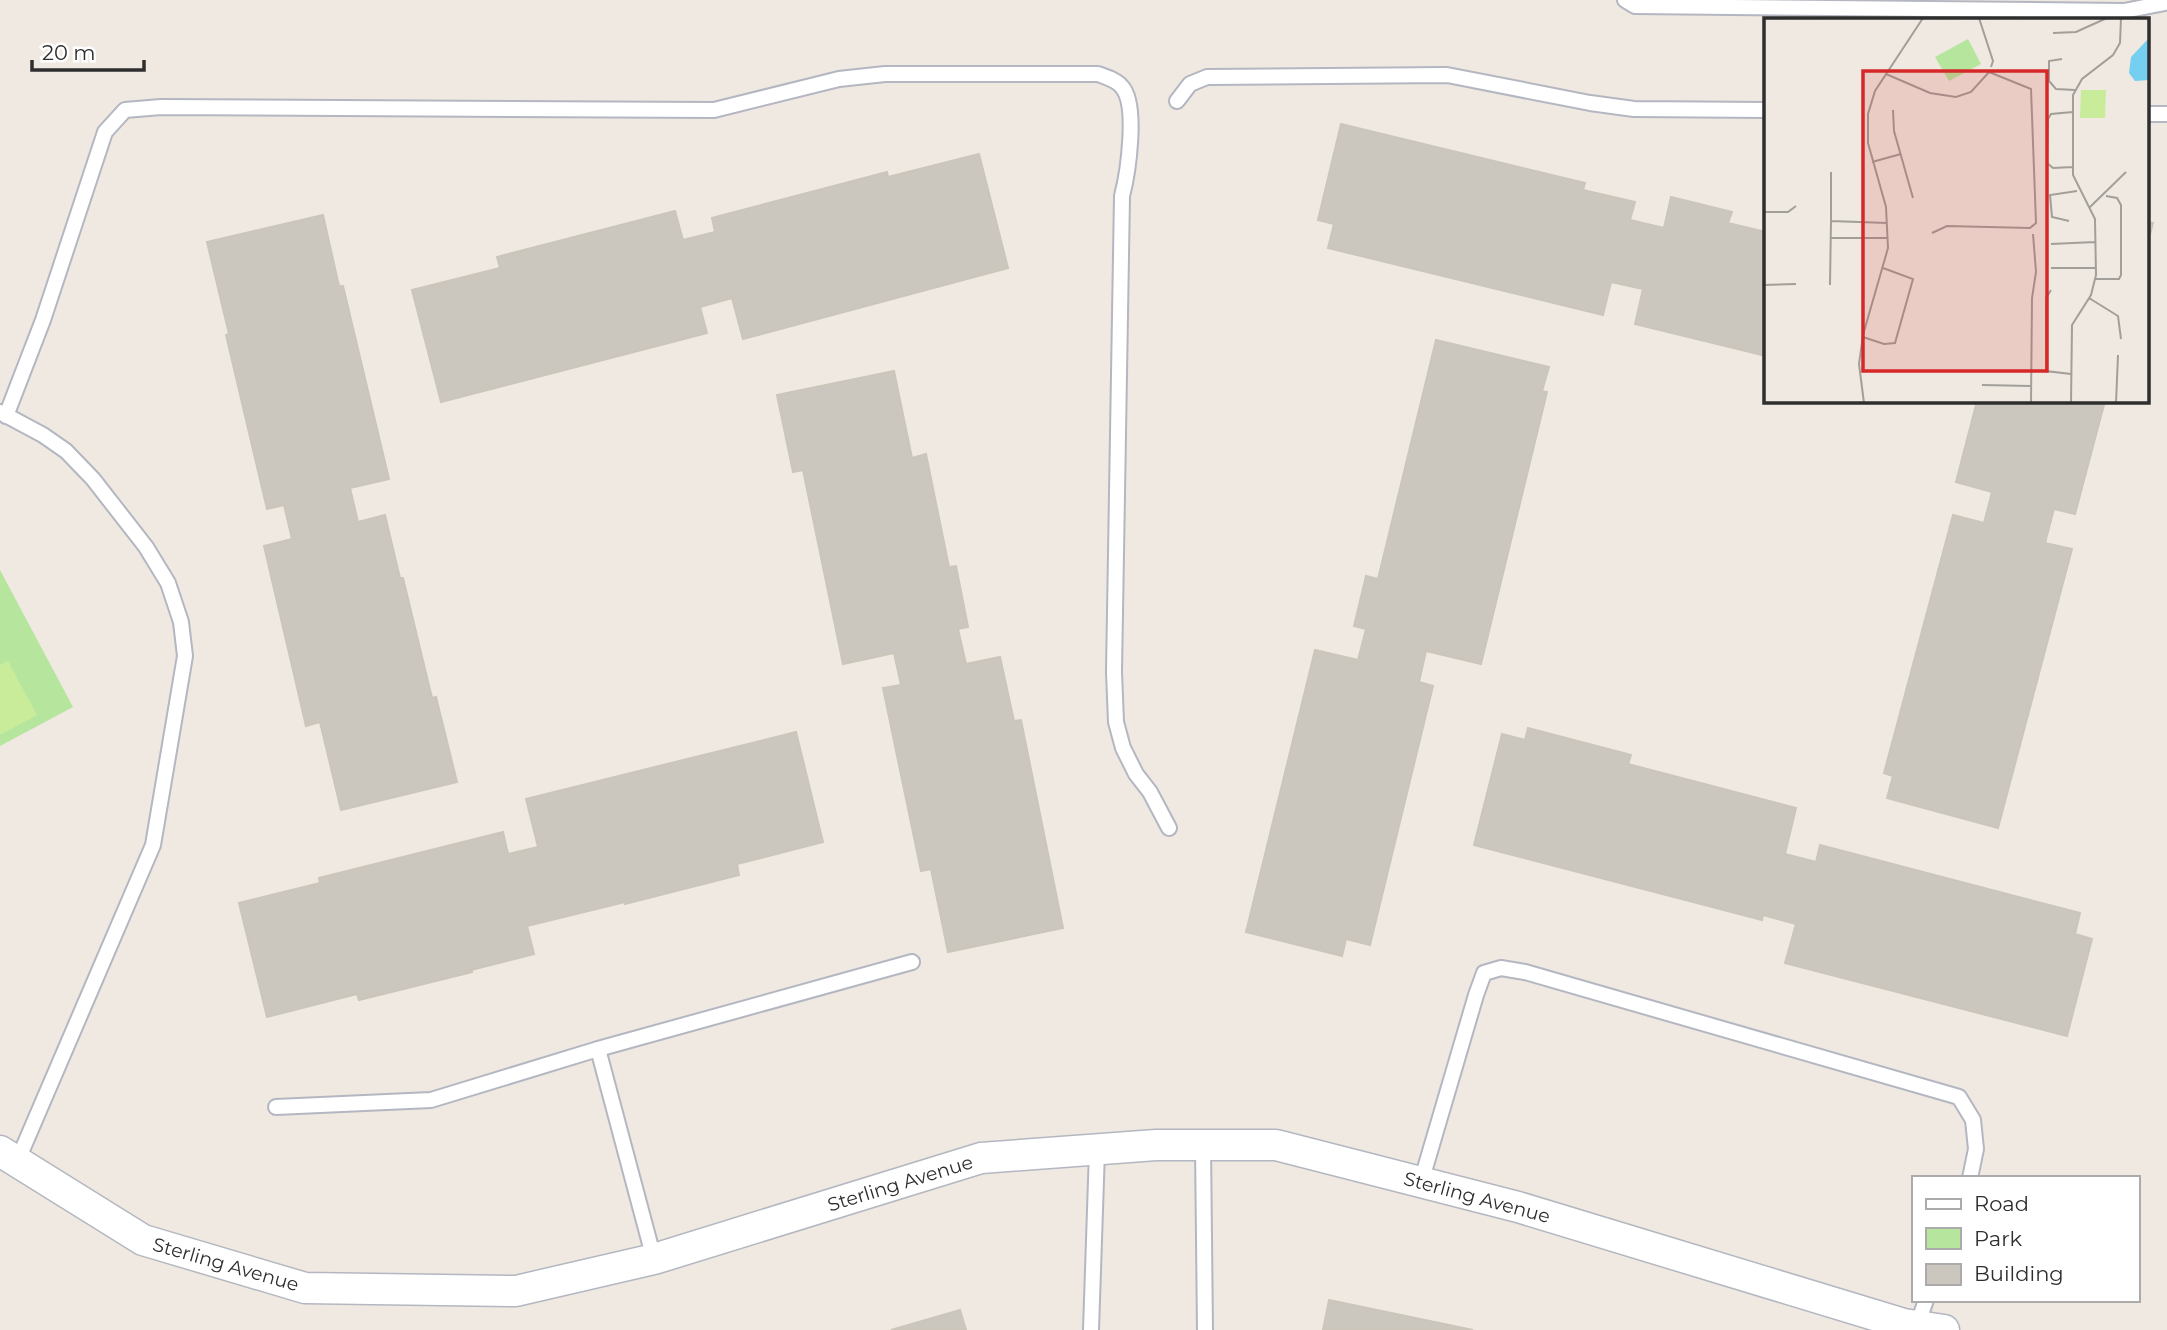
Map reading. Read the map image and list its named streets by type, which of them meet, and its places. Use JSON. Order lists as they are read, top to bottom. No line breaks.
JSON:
{"streets":{"street":["Sterling Avenue"]},"legend":["Road","Park","Building"],"scale_bar":"20 m"}
